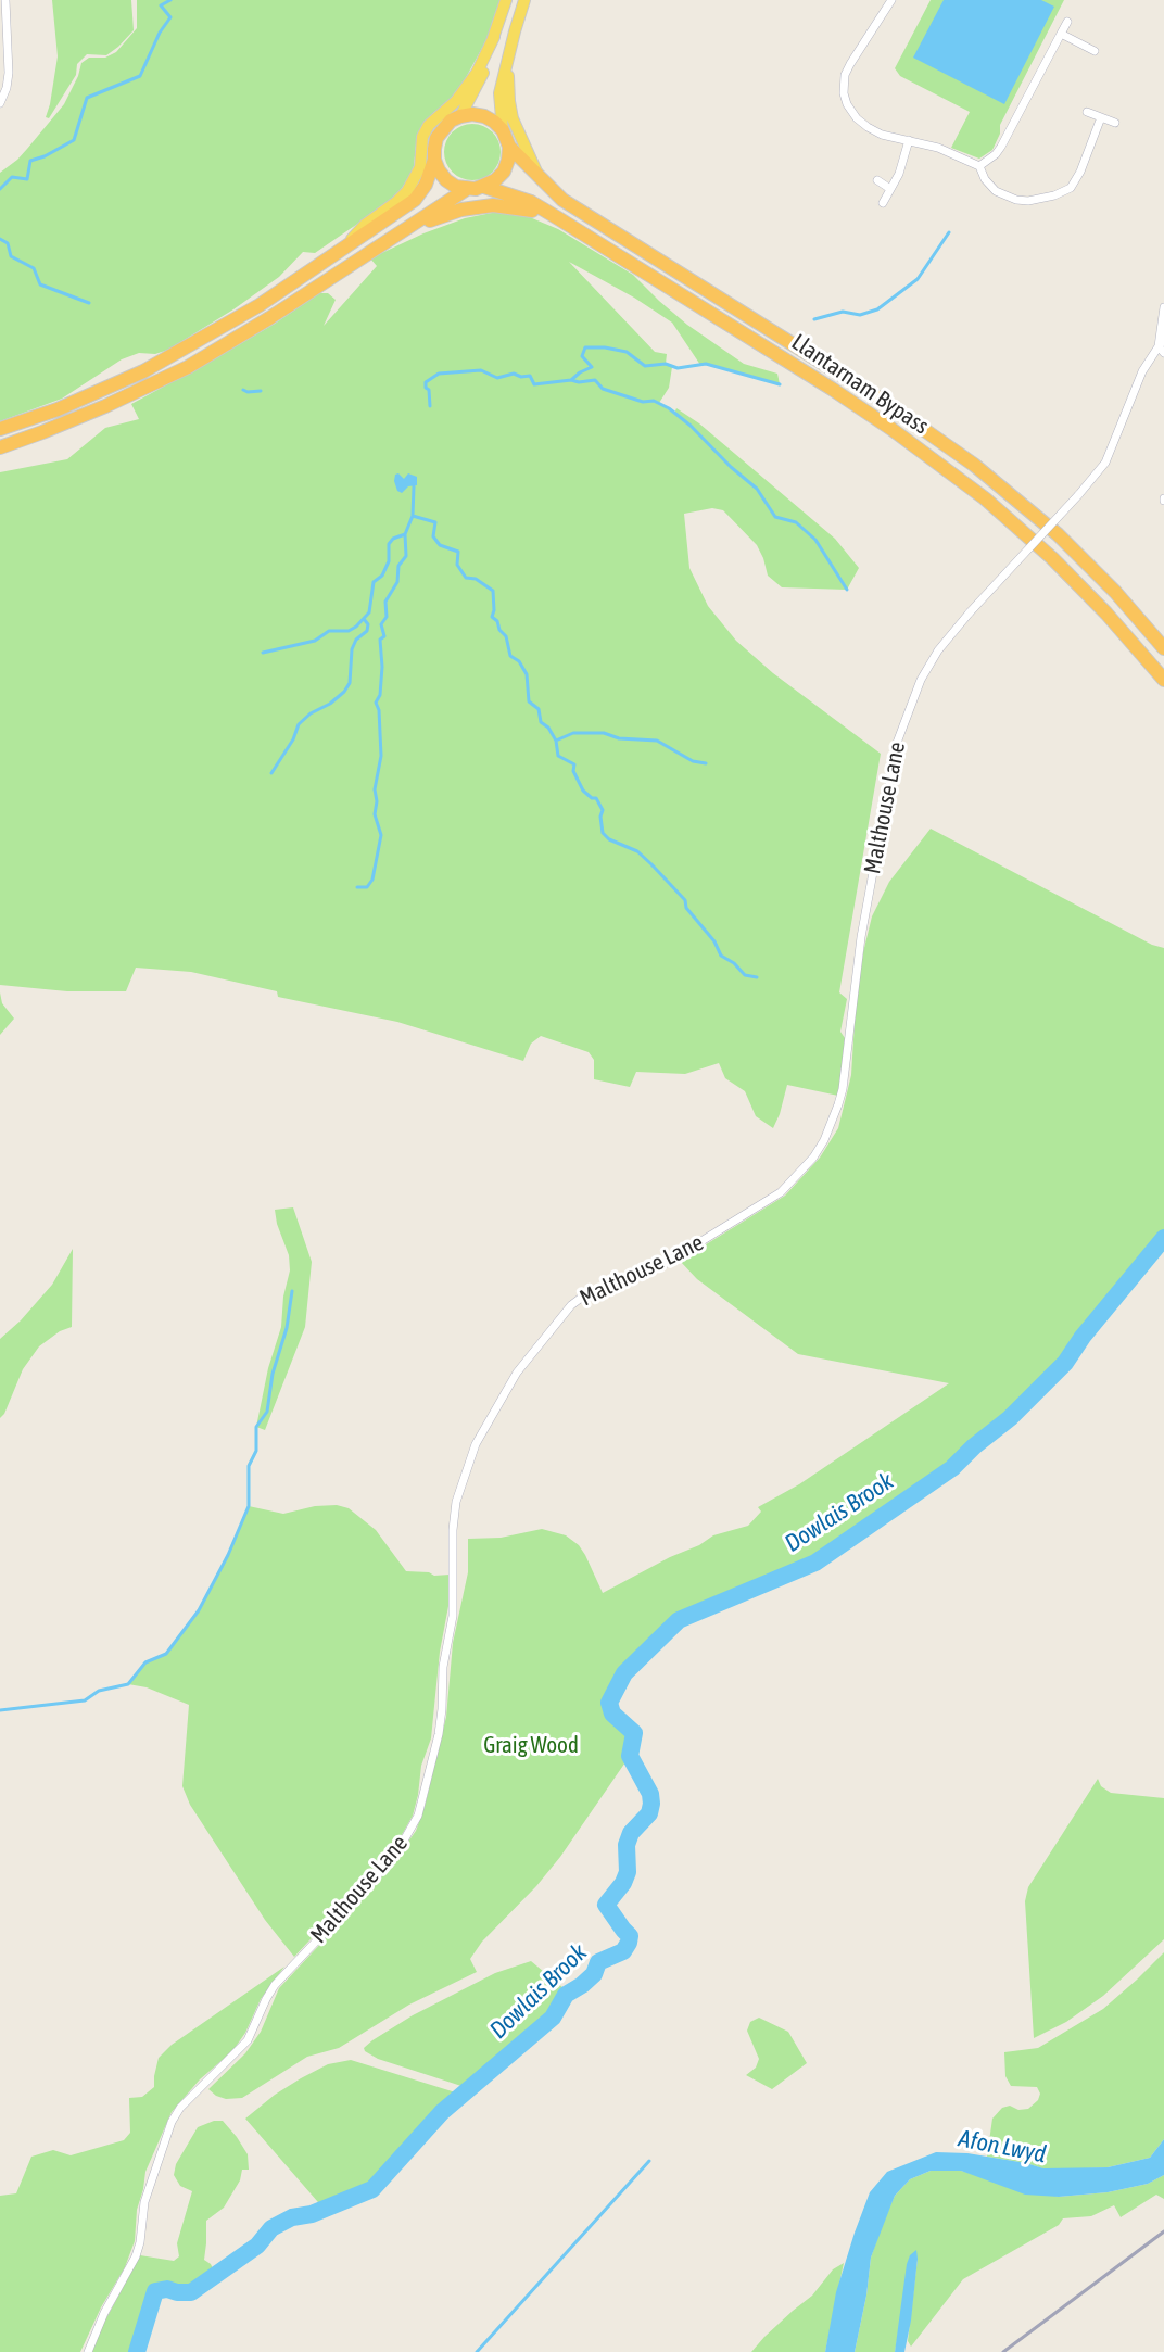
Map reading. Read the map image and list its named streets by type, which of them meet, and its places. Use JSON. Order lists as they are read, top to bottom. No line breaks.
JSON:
{"streets":{"highway":["Llantarnam Bypass"],"street":["Malthouse Lane"]},"water":["Dowlais Brook","Afon Lwyd"],"parks":["Graig Wood"]}
